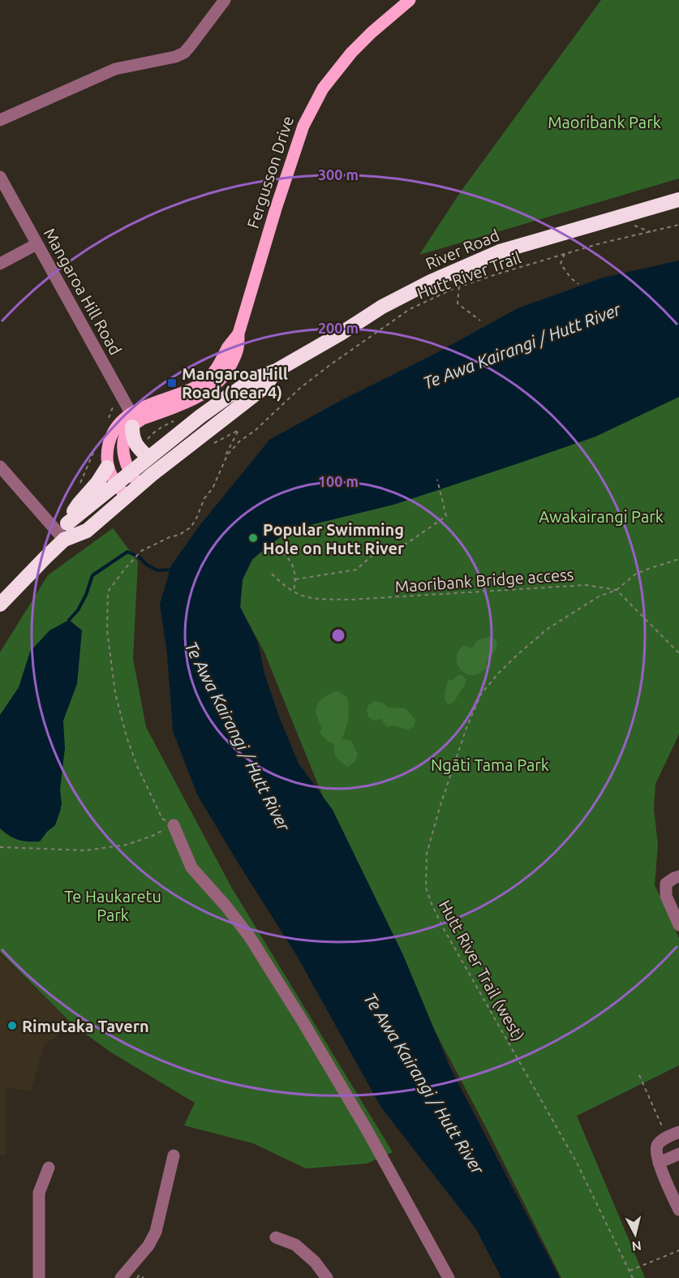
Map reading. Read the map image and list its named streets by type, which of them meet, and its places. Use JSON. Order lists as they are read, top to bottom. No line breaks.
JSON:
{"streets":{"highway":["River Road"],"main road":["Fergusson Drive"],"street":["Mangaroa Hill Road"],"path":["Hutt River Trail","Maoribank Bridge access","Hutt River Trail (west)"]},"crossings":[["Fergusson Drive","Mangaroa Hill Road"],["Maoribank Bridge access","Hutt River Trail (west)"]],"water":["Te Awa Kairangi / Hutt River"],"parks":["Maoribank Park","Awakairangi Park","Ngāti Tama Park","Te Haukaretu Park"],"places":{"transit":["Mangaroa Hill Road (near 4)"],"other":["Popular Swimming Hole on Hutt River","Rimutaka Tavern"]},"north":"bottom","rings":["300 m","200 m","100 m"]}
